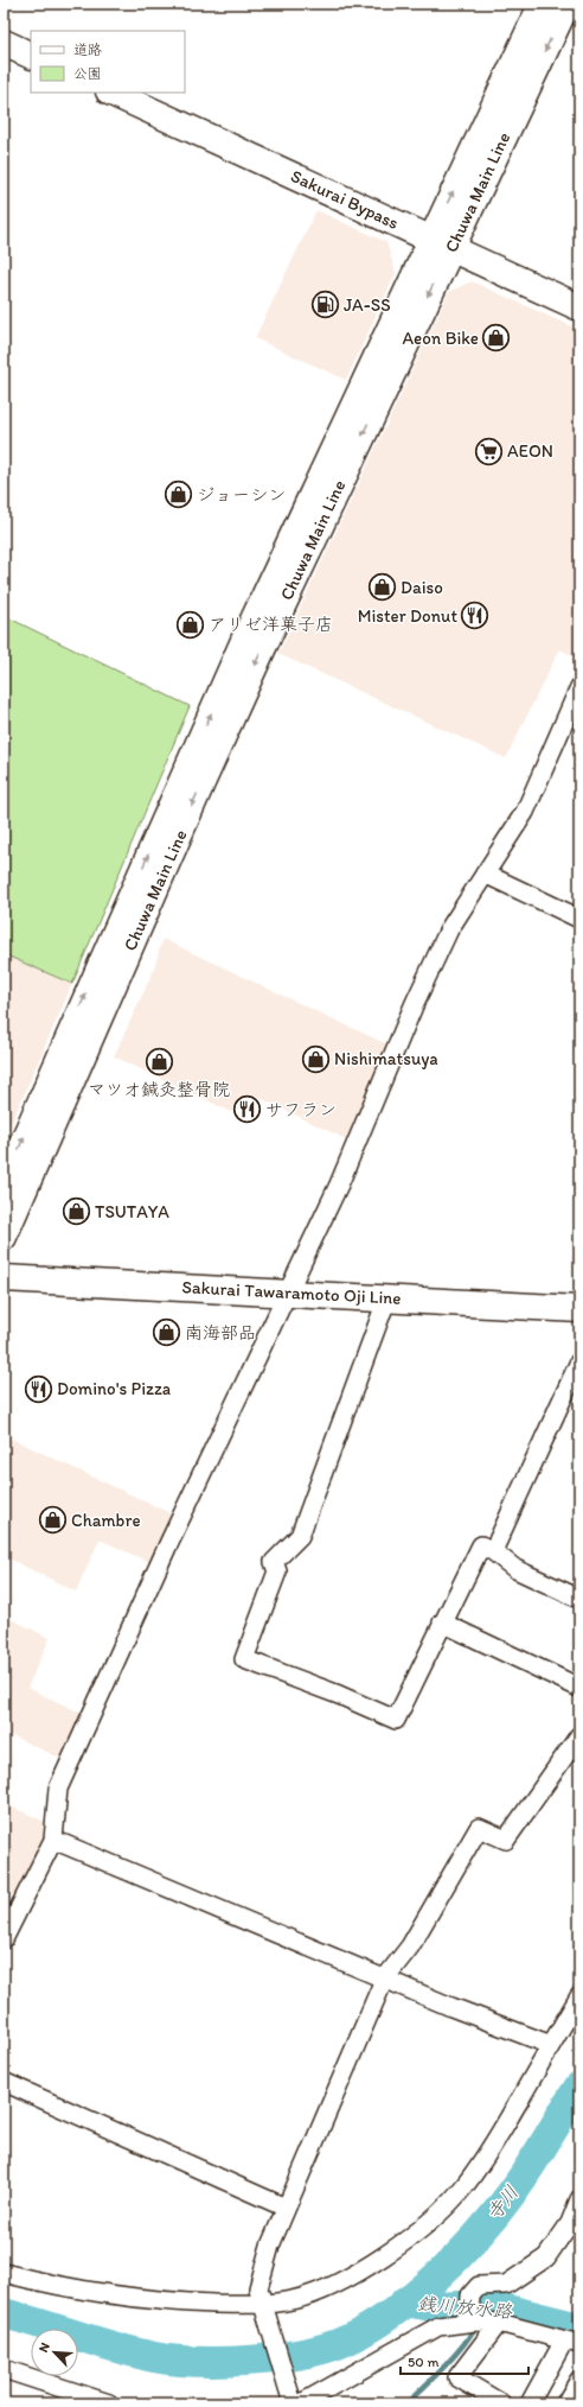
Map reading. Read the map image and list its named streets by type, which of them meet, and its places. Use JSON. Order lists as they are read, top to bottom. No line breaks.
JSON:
{"streets":{"main road":["Chuwa Main Line","Sakurai Bypass","Sakurai Tawaramoto Oji Line"]},"crossings":[["Chuwa Main Line","Sakurai Bypass"]],"water":["寺川","銭川放水路"],"places":{"fuel station":["JA-SS"],"shop":["Aeon Bike","ジョーシン","Daiso","アリゼ洋菓子店","Nishimatsuya","マツオ鍼灸整骨院","TSUTAYA","南海部品","Chambre"],"supermarket":["AEON"],"restaurant":["Mister Donut","サフラン","Domino's Pizza"]},"legend":["道路","公園"],"scale_bar":"50 m","north":"top left"}
